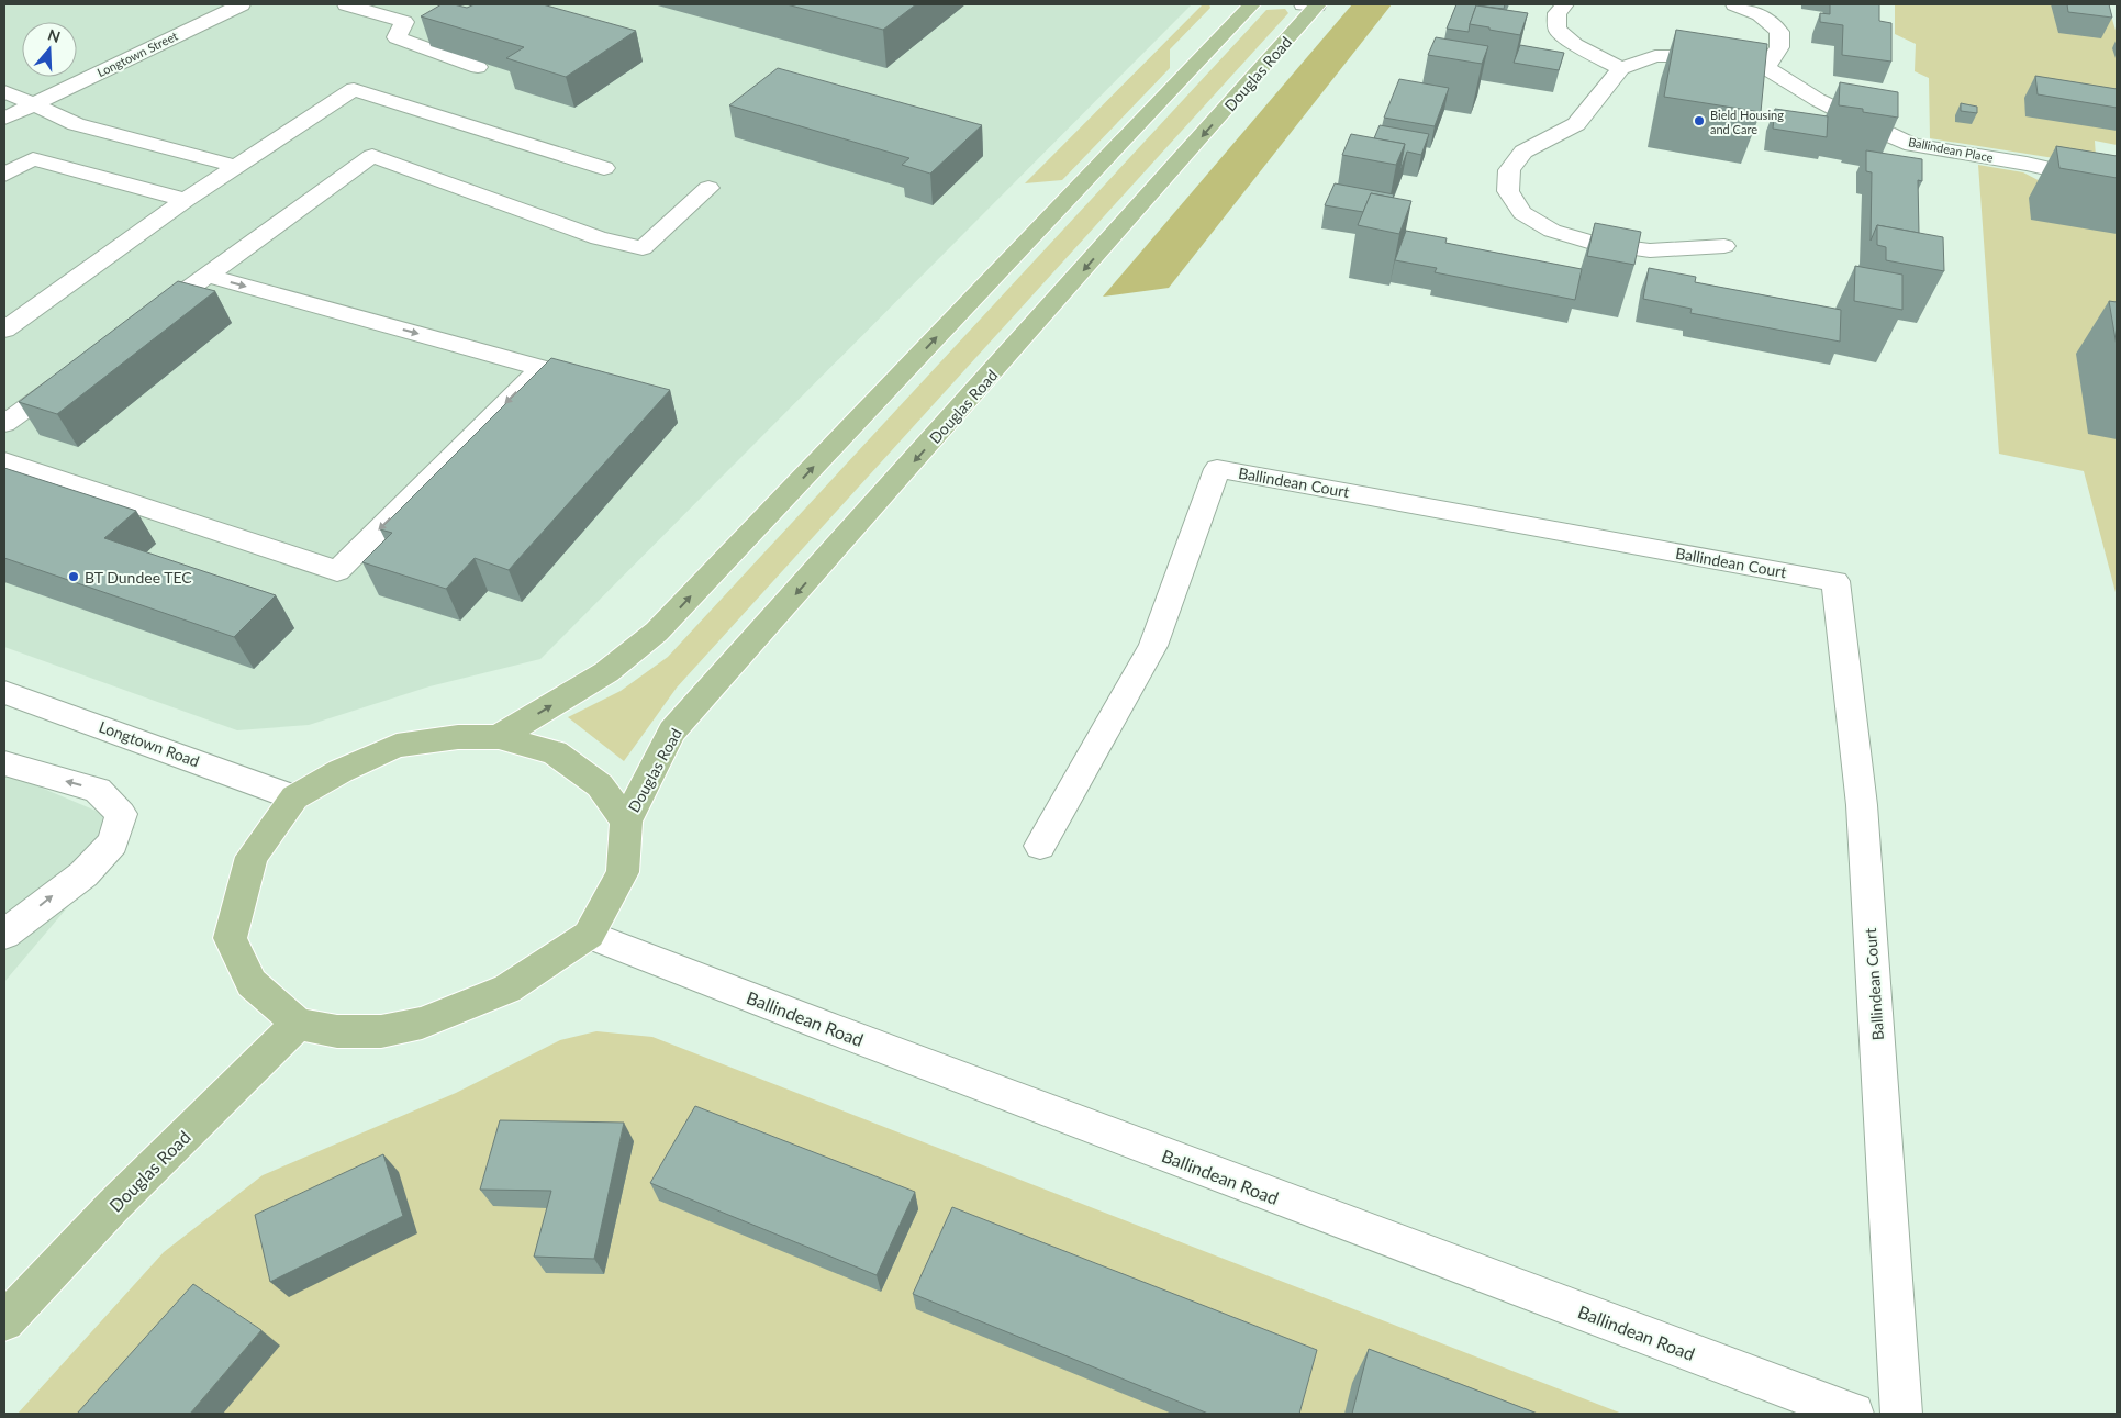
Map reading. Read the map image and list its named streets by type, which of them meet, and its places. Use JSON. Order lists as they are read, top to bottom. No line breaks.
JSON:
{"streets":{"main road":["Douglas Road"],"street":["Longtown Street","Ballindean Place","Ballindean Court","Longtown Road","Ballindean Road"]},"places":["Bield Housing and Care","BT Dundee TEC"],"north":"top"}
